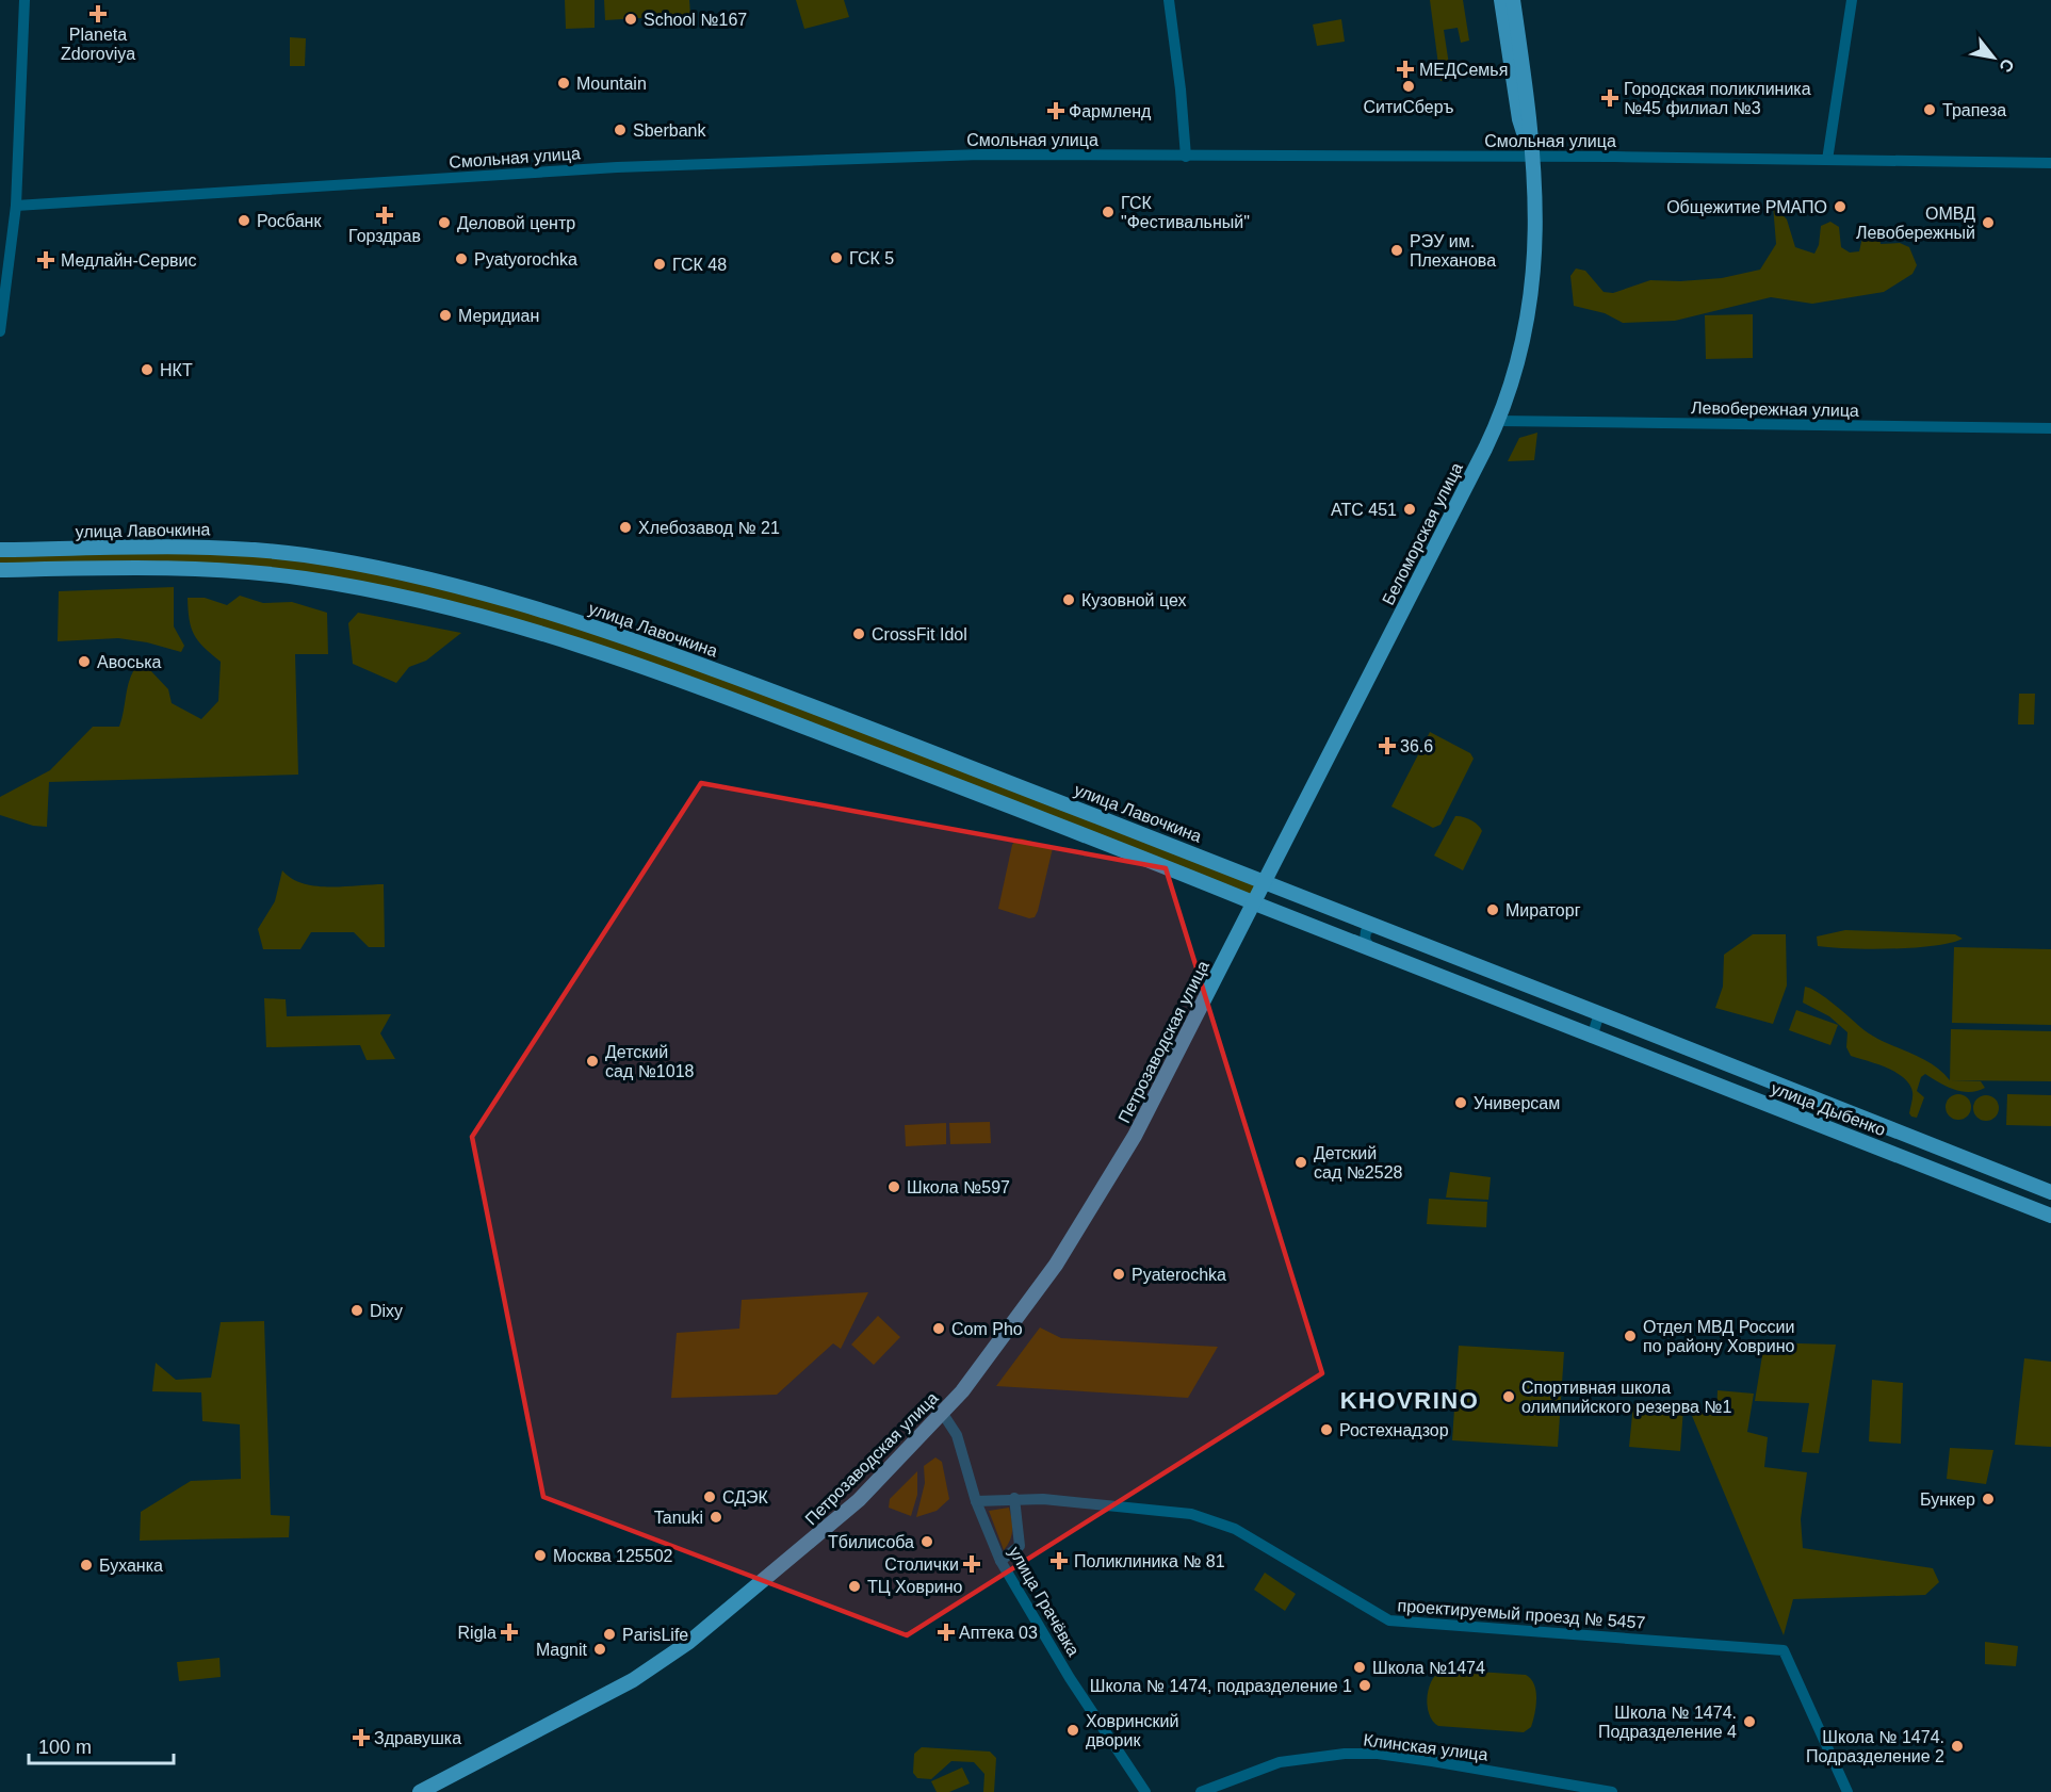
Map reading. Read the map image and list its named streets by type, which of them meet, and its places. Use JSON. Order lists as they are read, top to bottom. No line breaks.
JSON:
{"streets":{"main road":["улица Лавочкина","Беломорская улица","Петрозаводская улица","улица Дыбенко"],"street":["Смольная улица","Левобережная улица","улица Грачёвка","проектируемый проезд № 5457","Клинская улица"]},"crossings":[["Смольная улица","Беломорская улица"],["Левобережная улица","Беломорская улица"],["улица Лавочкина","Беломорская улица"],["улица Лавочкина","улица Дыбенко"],["Беломорская улица","Петрозаводская улица"],["Беломорская улица","улица Дыбенко"],["Петрозаводская улица","улица Дыбенко"],["Петрозаводская улица","улица Грачёвка"],["улица Грачёвка","проектируемый проезд № 5457"]],"districts":["KHOVRINO"],"places":{"health":["Planeta Zdoroviya","МЕДСемья","Городская поликлиника №45 филиал №3","Фармленд","Горздрав","Медлайн-Сервис","36.6","Поликлиника № 81","Столички","Rigla","Аптека 03","Здравушка"],"other":["School №167","Mountain","СитиСберъ","Трапеза","Sberbank","Общежитие РМАПО","ГСК \"Фестивальный\"","Росбанк","Деловой центр","ОМВД Левобережный","РЭУ им. Плеханова","ГСК 5","Pyatyorochka","ГСК 48","Меридиан","НКТ","АТС 451","Хлебозавод № 21","Кузовной цех","CrossFit Idol","Авоська","Мираторг","Детский сад №1018","Универсам","Детский сад №2528","Школа №597","Pyaterochka","Dixy","Com Pho","Отдел МВД России по району Ховрино","Спортивная школа олимпийского резерва №1","Ростехнадзор","СДЭК","Бункер","Tanuki","Тбилисоба","Москва 125502","Буханка","ТЦ Ховрино","ParisLife","Magnit","Школа №1474","Школа № 1474, подразделение 1","Школа № 1474. Подразделение 4","Ховринский дворик","Школа № 1474. Подразделение 2"]},"scale_bar":"100 m","north":"bottom right"}
